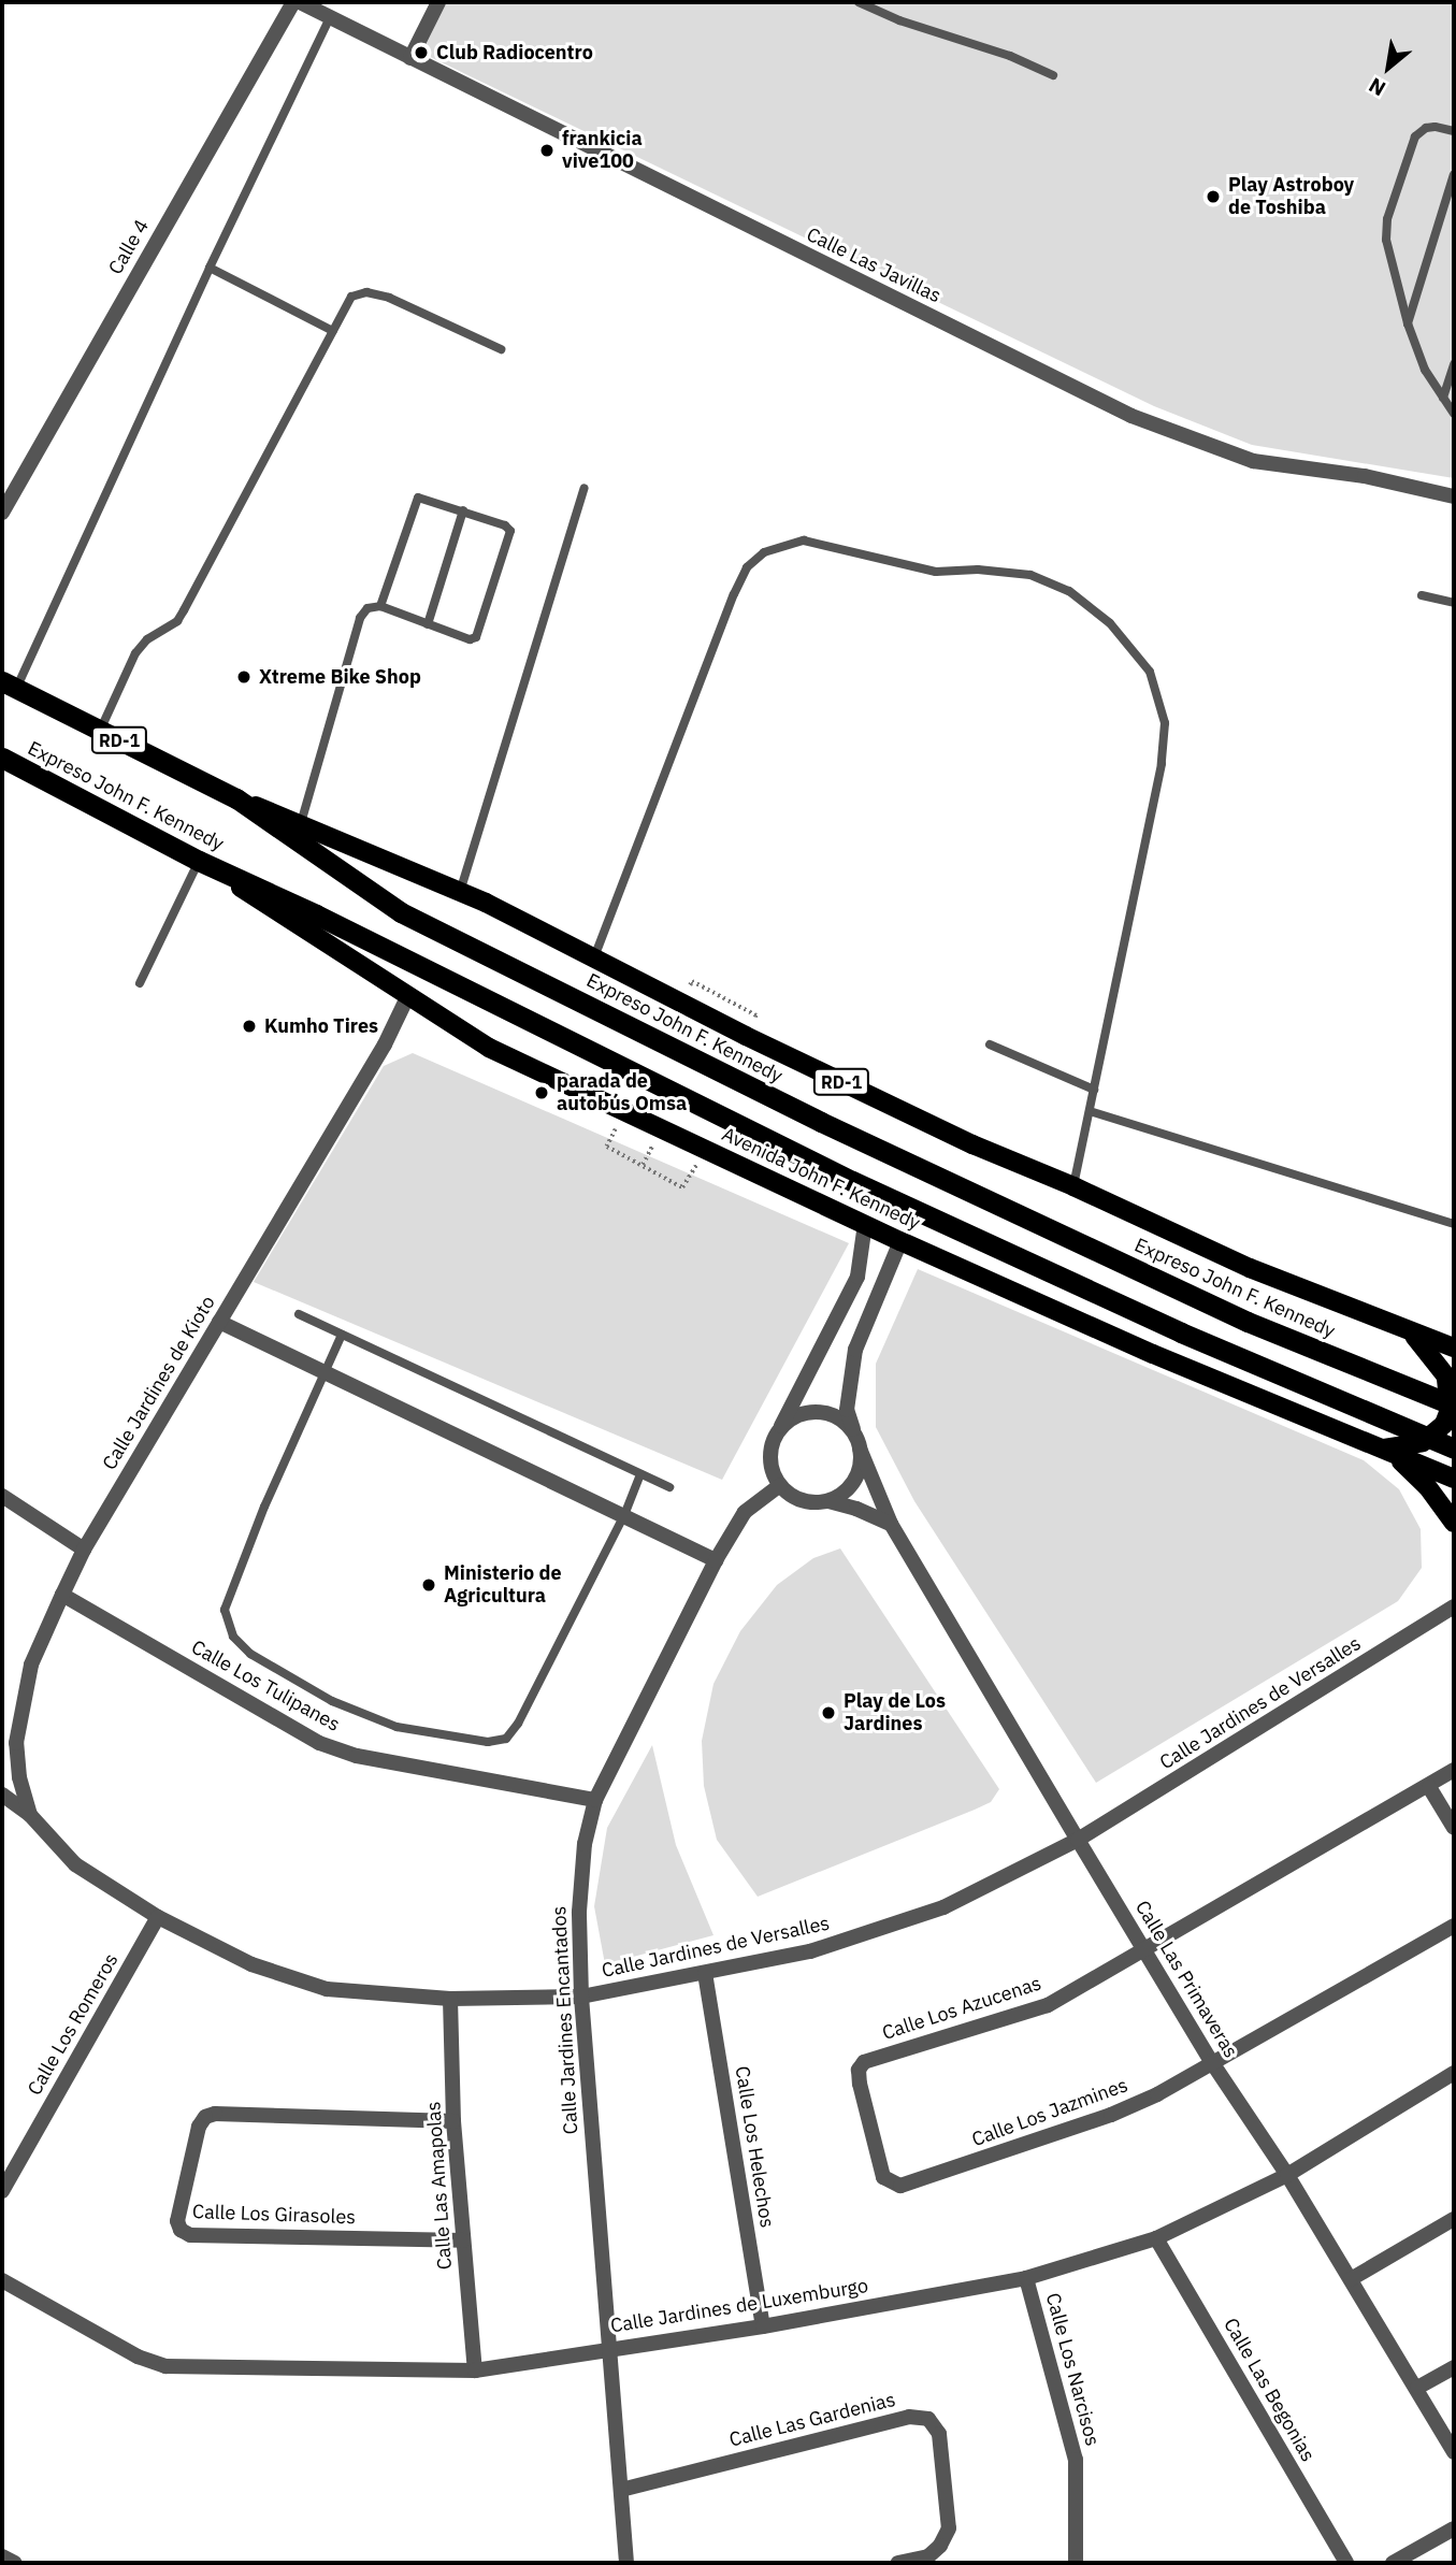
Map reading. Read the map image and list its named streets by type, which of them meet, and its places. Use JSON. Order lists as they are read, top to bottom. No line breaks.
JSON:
{"streets":{"highway":["RD-1","Expreso John F. Kennedy"],"main road":["Avenida John F. Kennedy"],"street":["Calle 4","Calle Las Javillas","Calle Jardines de Kioto","Calle Los Tulipanes","Calle Jardines de Versalles","Calle Las Primaveras","Calle Los Azucenas","Calle Jardines Encantados","Calle Los Romeros","Calle Los Jazmines","Calle Los Helechos","Calle Las Amapolas","Calle Los Girasoles","Calle Jardines de Luxemburgo","Calle Los Narcisos","Calle Las Begonias","Calle Las Gardenias"]},"crossings":[["RD-1","Expreso John F. Kennedy"],["Expreso John F. Kennedy","Avenida John F. Kennedy"],["Avenida John F. Kennedy","Calle Jardines de Kioto"],["Avenida John F. Kennedy","Calle Las Primaveras"],["Calle Jardines de Kioto","Calle Los Tulipanes"],["Calle Jardines de Kioto","Calle Jardines de Versalles"],["Calle Los Tulipanes","Calle Jardines Encantados"],["Calle Jardines de Versalles","Calle Las Primaveras"],["Calle Jardines de Versalles","Calle Jardines Encantados"],["Calle Jardines de Versalles","Calle Los Romeros"],["Calle Jardines de Versalles","Calle Los Helechos"],["Calle Jardines de Versalles","Calle Las Amapolas"],["Calle Las Primaveras","Calle Los Azucenas"],["Calle Las Primaveras","Calle Jardines Encantados"],["Calle Las Primaveras","Calle Los Jazmines"],["Calle Las Primaveras","Calle Jardines de Luxemburgo"],["Calle Los Azucenas","Calle Los Jazmines"],["Calle Jardines Encantados","Calle Jardines de Luxemburgo"],["Calle Jardines Encantados","Calle Las Gardenias"],["Calle Los Helechos","Calle Jardines de Luxemburgo"],["Calle Las Amapolas","Calle Los Girasoles"],["Calle Las Amapolas","Calle Jardines de Luxemburgo"],["Calle Jardines de Luxemburgo","Calle Los Narcisos"],["Calle Jardines de Luxemburgo","Calle Las Begonias"]],"places":["Club Radiocentro","frankicia vive100","Play Astroboy de Toshiba","Xtreme Bike Shop","Kumho Tires","parada de autobús Omsa","Ministerio de Agricultura","Play de Los Jardines"],"north":"bottom left"}
